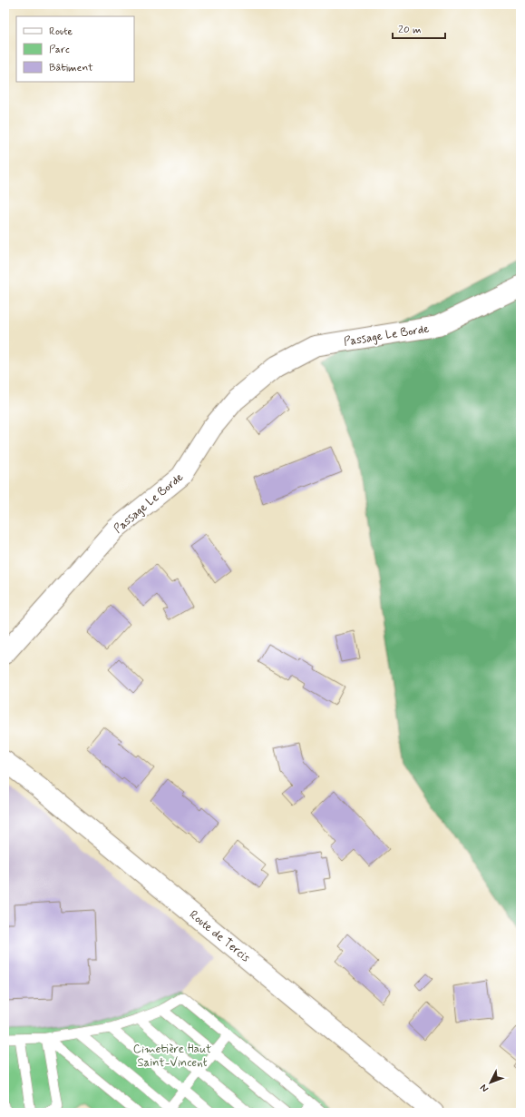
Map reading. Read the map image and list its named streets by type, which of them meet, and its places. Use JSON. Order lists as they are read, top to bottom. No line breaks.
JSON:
{"streets":{"street":["Passage Le Borde","Route de Tercis"]},"parks":["Cimetière Haut Saint-Vincent"],"legend":["Route","Parc","Bâtiment"],"scale_bar":"20 m","north":"bottom left"}
